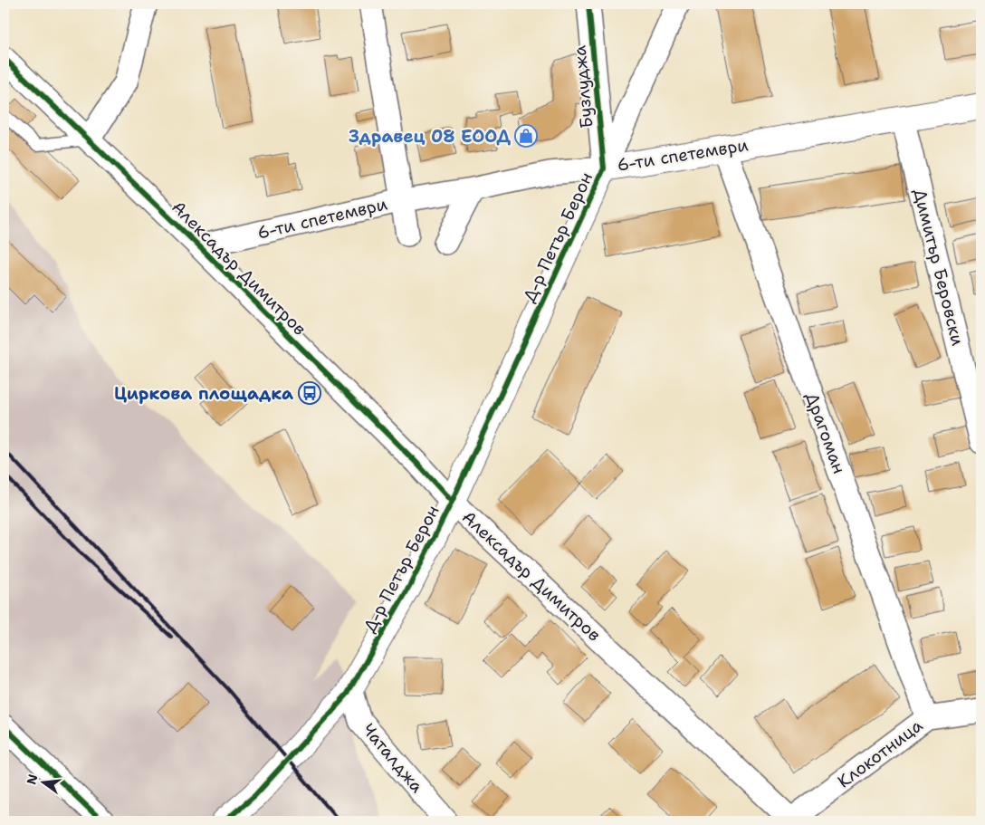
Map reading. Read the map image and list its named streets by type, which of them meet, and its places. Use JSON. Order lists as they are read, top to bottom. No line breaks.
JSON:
{"streets":{"street":["Бузлуджа","6-ти спетември","Д-р Петър Берон","Димитър Беровски","Алексадър Димитров","Драгоман","Клокотница","Чаталджа"]},"crossings":[["Бузлуджа","6-ти спетември"],["Бузлуджа","Д-р Петър Берон"],["6-ти спетември","Д-р Петър Берон"],["6-ти спетември","Димитър Беровски"],["6-ти спетември","Алексадър Димитров"],["6-ти спетември","Драгоман"],["Д-р Петър Берон","Алексадър Димитров"],["Д-р Петър Берон","Чаталджа"],["Алексадър Димитров","Клокотница"],["Драгоман","Клокотница"]],"places":{"shop":["Здравец 08 ЕООД"],"bus stop":["Циркова площадка"]},"north":"left"}
